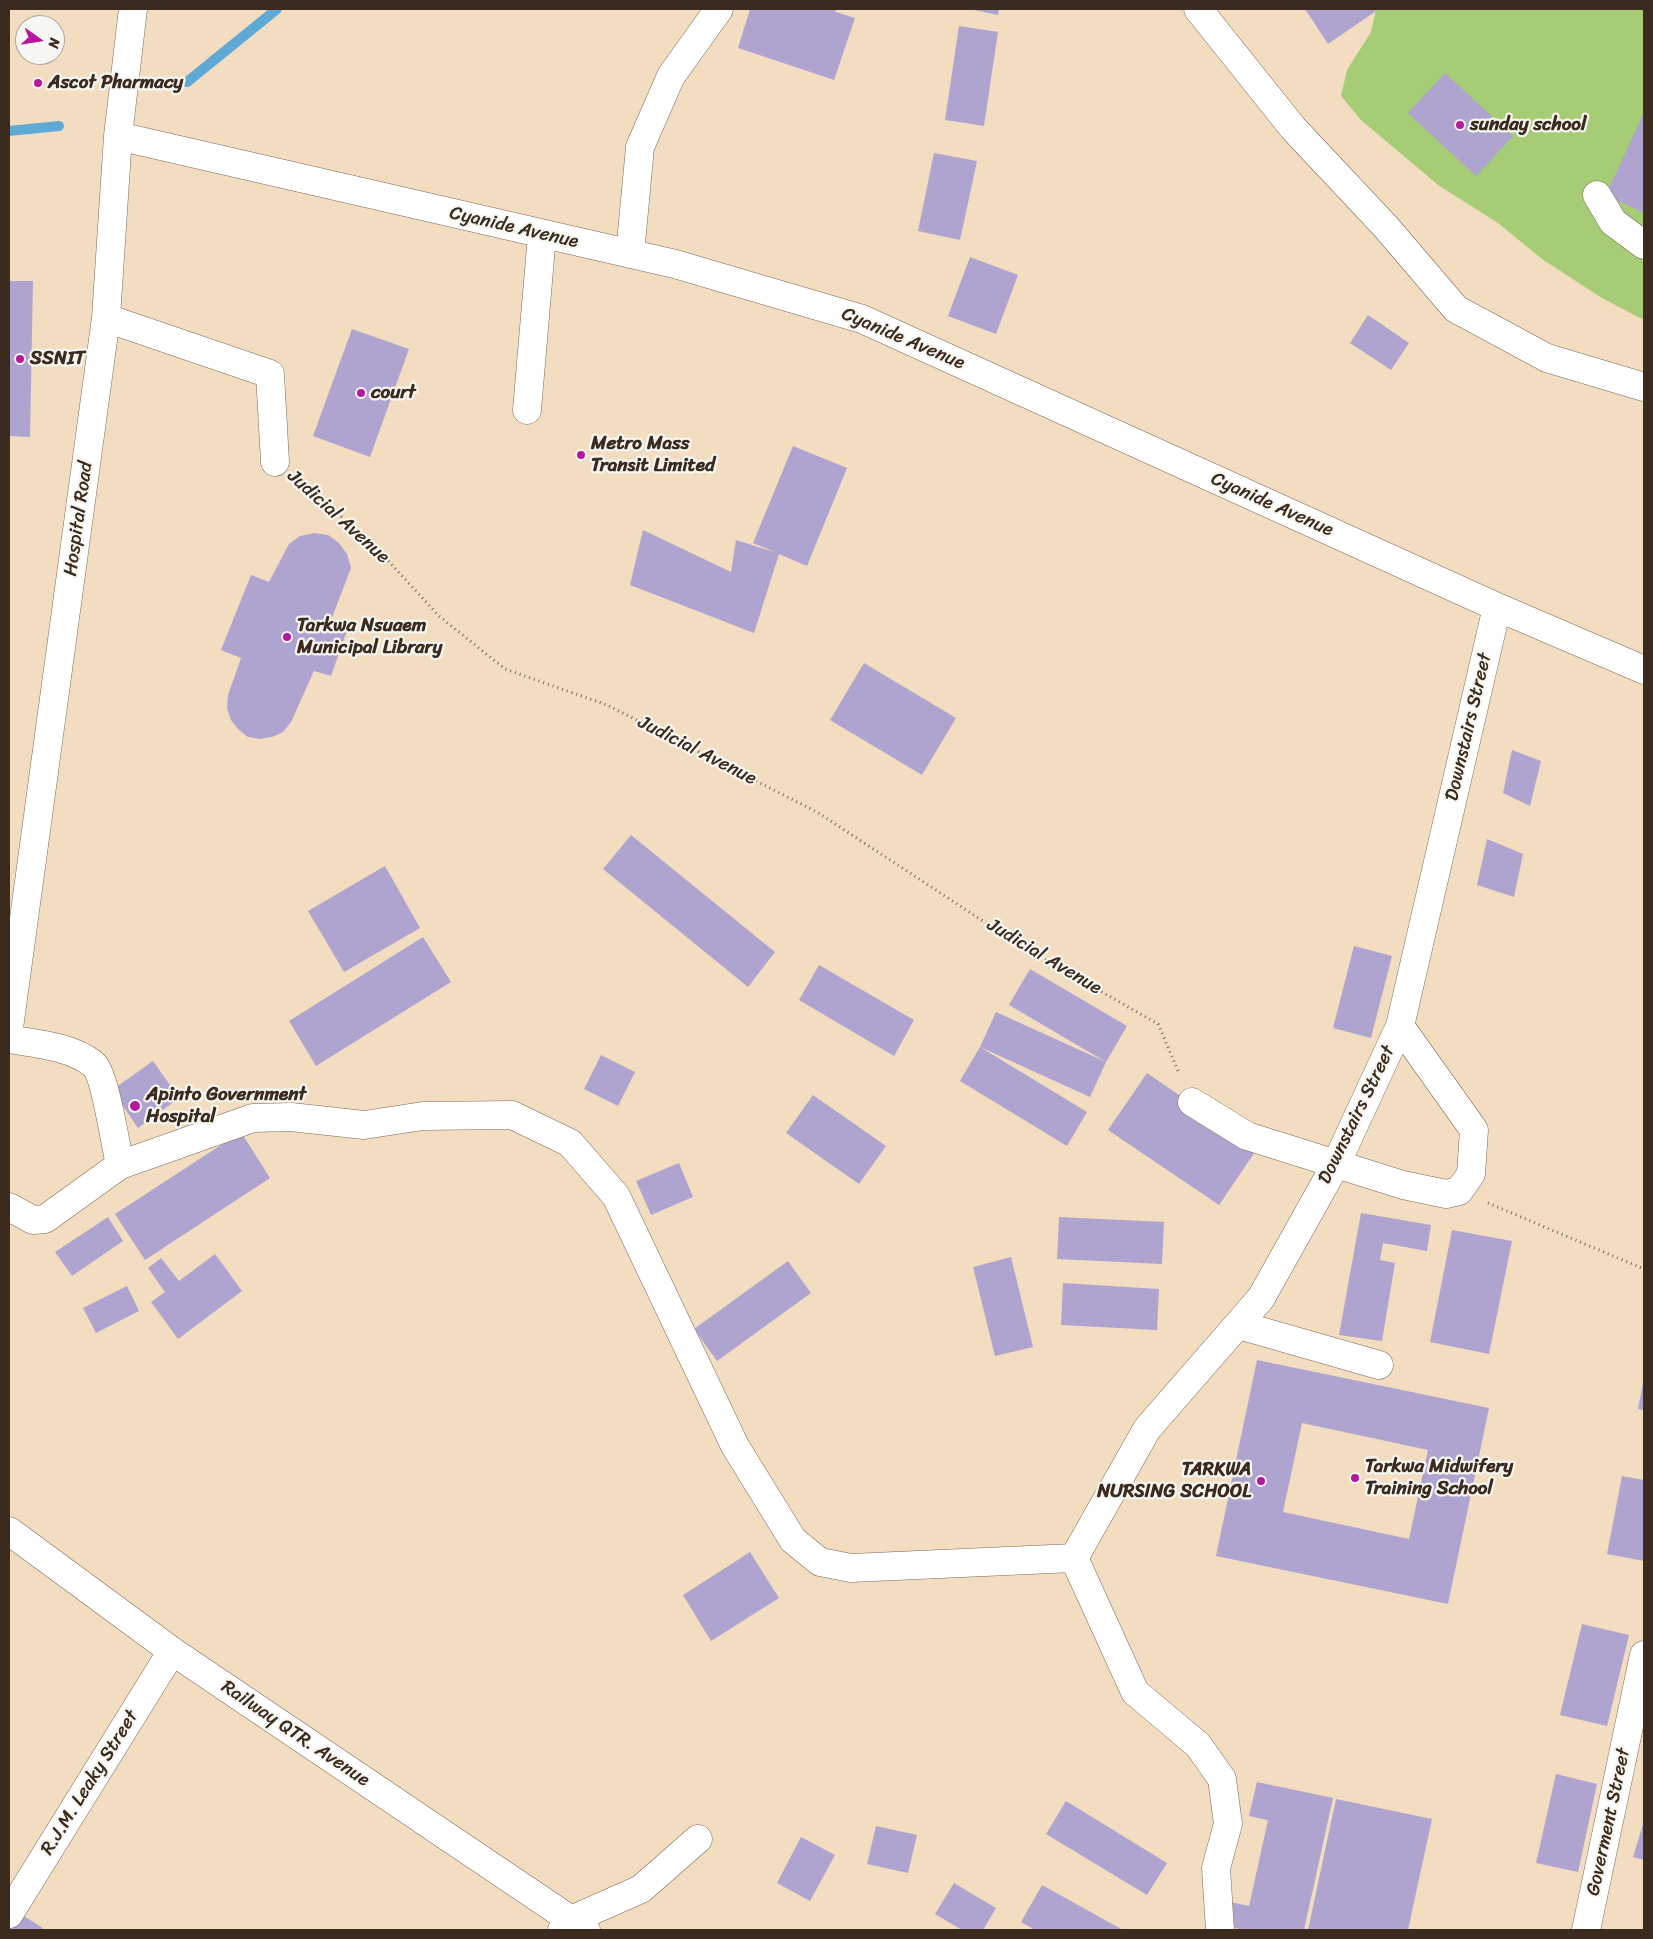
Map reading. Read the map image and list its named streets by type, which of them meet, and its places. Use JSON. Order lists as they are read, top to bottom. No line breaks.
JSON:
{"streets":{"street":["Cyanide Avenue","Judicial Avenue","Hospital Road","Downstairs Street","Railway QTR. Avenue","R.J.M. Leaky Street","Goverment Street"]},"crossings":[["Cyanide Avenue","Hospital Road"],["Cyanide Avenue","Downstairs Street"],["Judicial Avenue","Hospital Road"],["Railway QTR. Avenue","R.J.M. Leaky Street"]],"places":["Ascot Pharmacy","sunday school","SSNIT","court","Metro Mass Transit Limited","Tarkwa Nsuaem Municipal Library","Apinto Government Hospital","Tarkwa Midwifery Training School","TARKWA NURSING SCHOOL"],"north":"right"}
